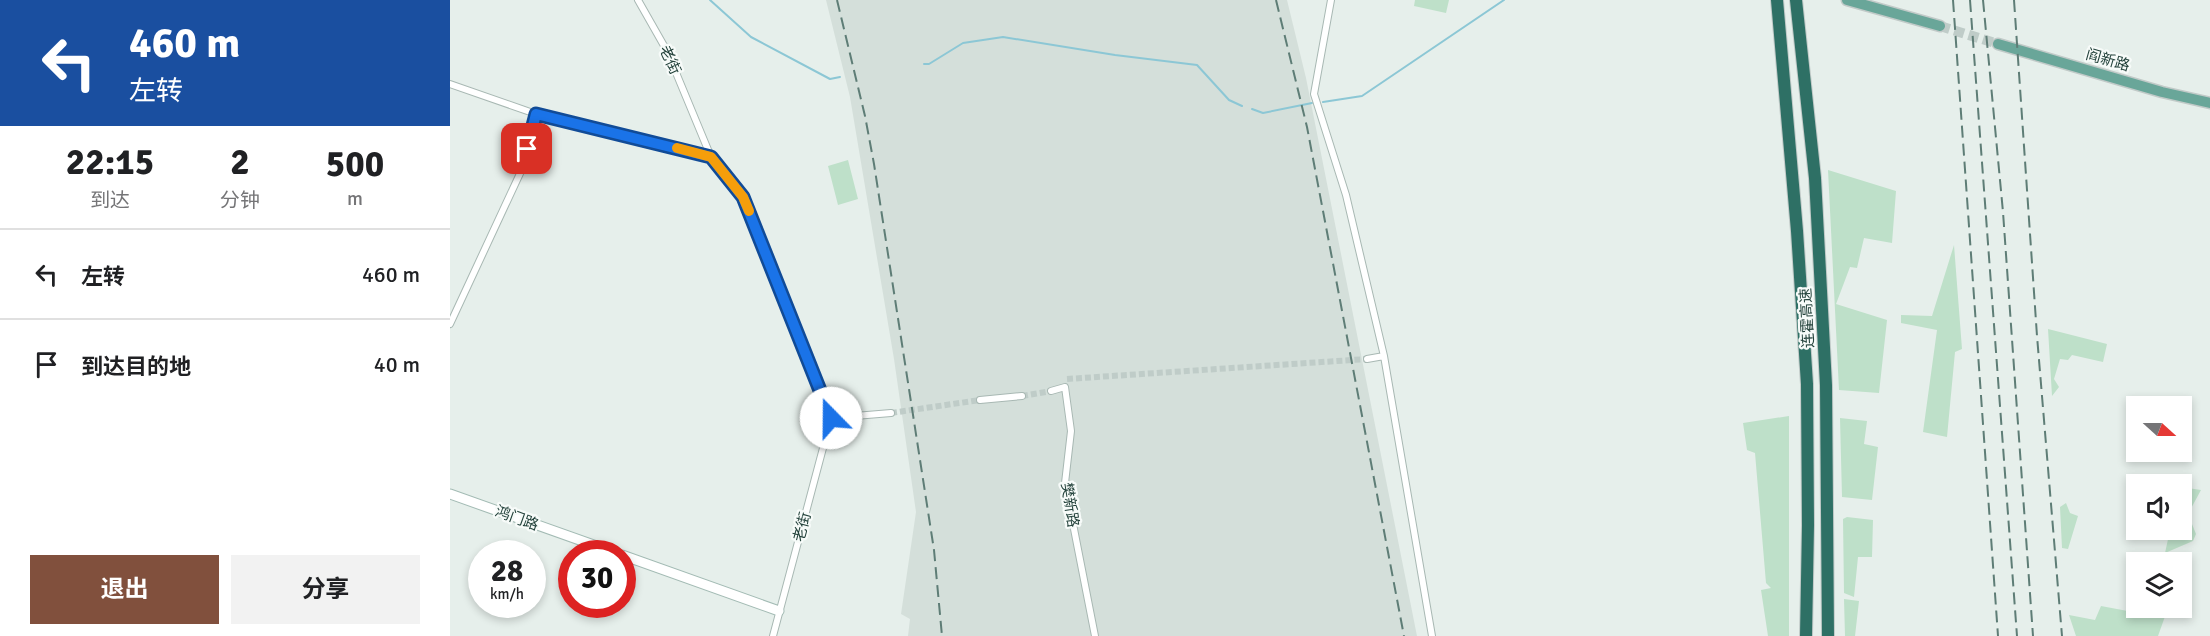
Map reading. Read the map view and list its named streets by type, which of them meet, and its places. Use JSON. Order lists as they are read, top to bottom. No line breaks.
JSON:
{"streets":{"highway":["连霍高速"],"main road":["阎新路"],"street":["老街","樊新路","鸿门路"]},"crossings":[["老街","鸿门路"]],"north":"right","page":{"turn":["460 m","左转"],"eta":["22:15","到达","2","分钟","500","m"],"list":[{"name":"左转","value":"460 m"},{"name":"到达目的地","value":"40 m"}],"speed":"28 km/h","limit":"30","buttons":["退出","分享"]}}
